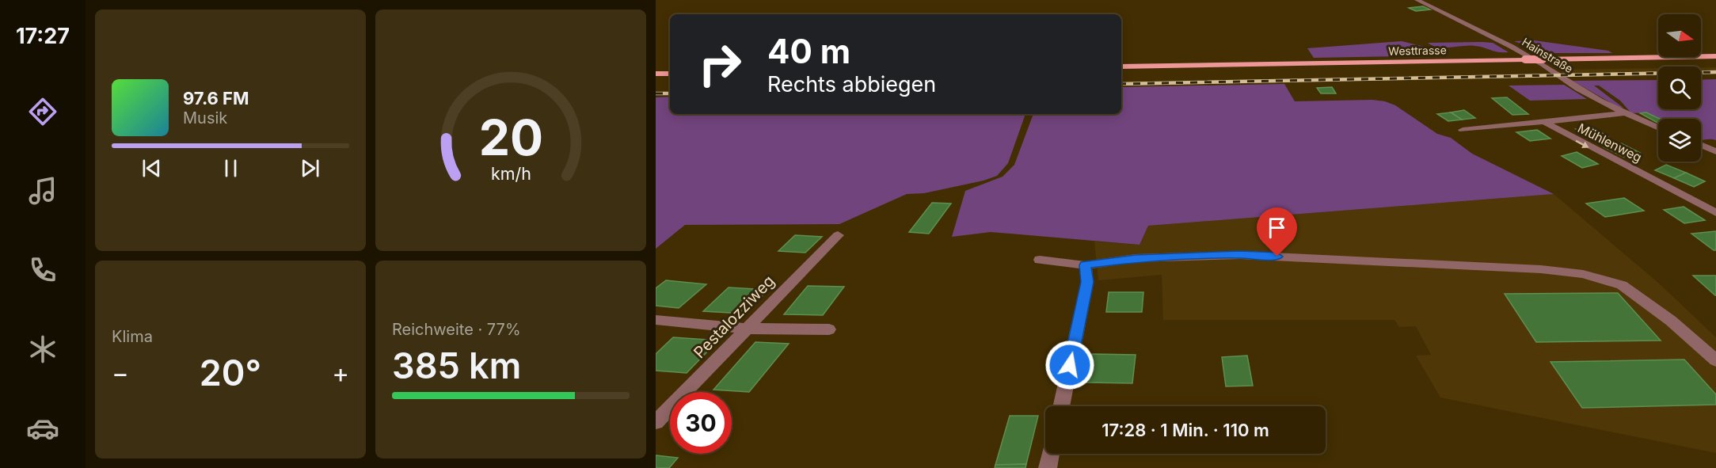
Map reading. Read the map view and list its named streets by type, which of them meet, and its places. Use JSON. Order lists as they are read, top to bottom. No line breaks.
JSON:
{"streets":{"main road":["Westtrasse"],"street":["Hainstraße","Mühlenweg","Pestalozziweg"]},"crossings":[["Hainstraße","Mühlenweg"]],"one_way":["Mühlenweg"],"north":"right","page":{"tabs":"17:27","turn":["40 m","Rechts abbiegen"],"song":["97.6 FM","Musik"],"tile":["Klima",["Reichweite · 77%","385 km"]],"heat":["−","20°","+"],"limit":"30","trip":"17:28 · 1 Min. · 110 m","gauge":["20","km/h"]}}
